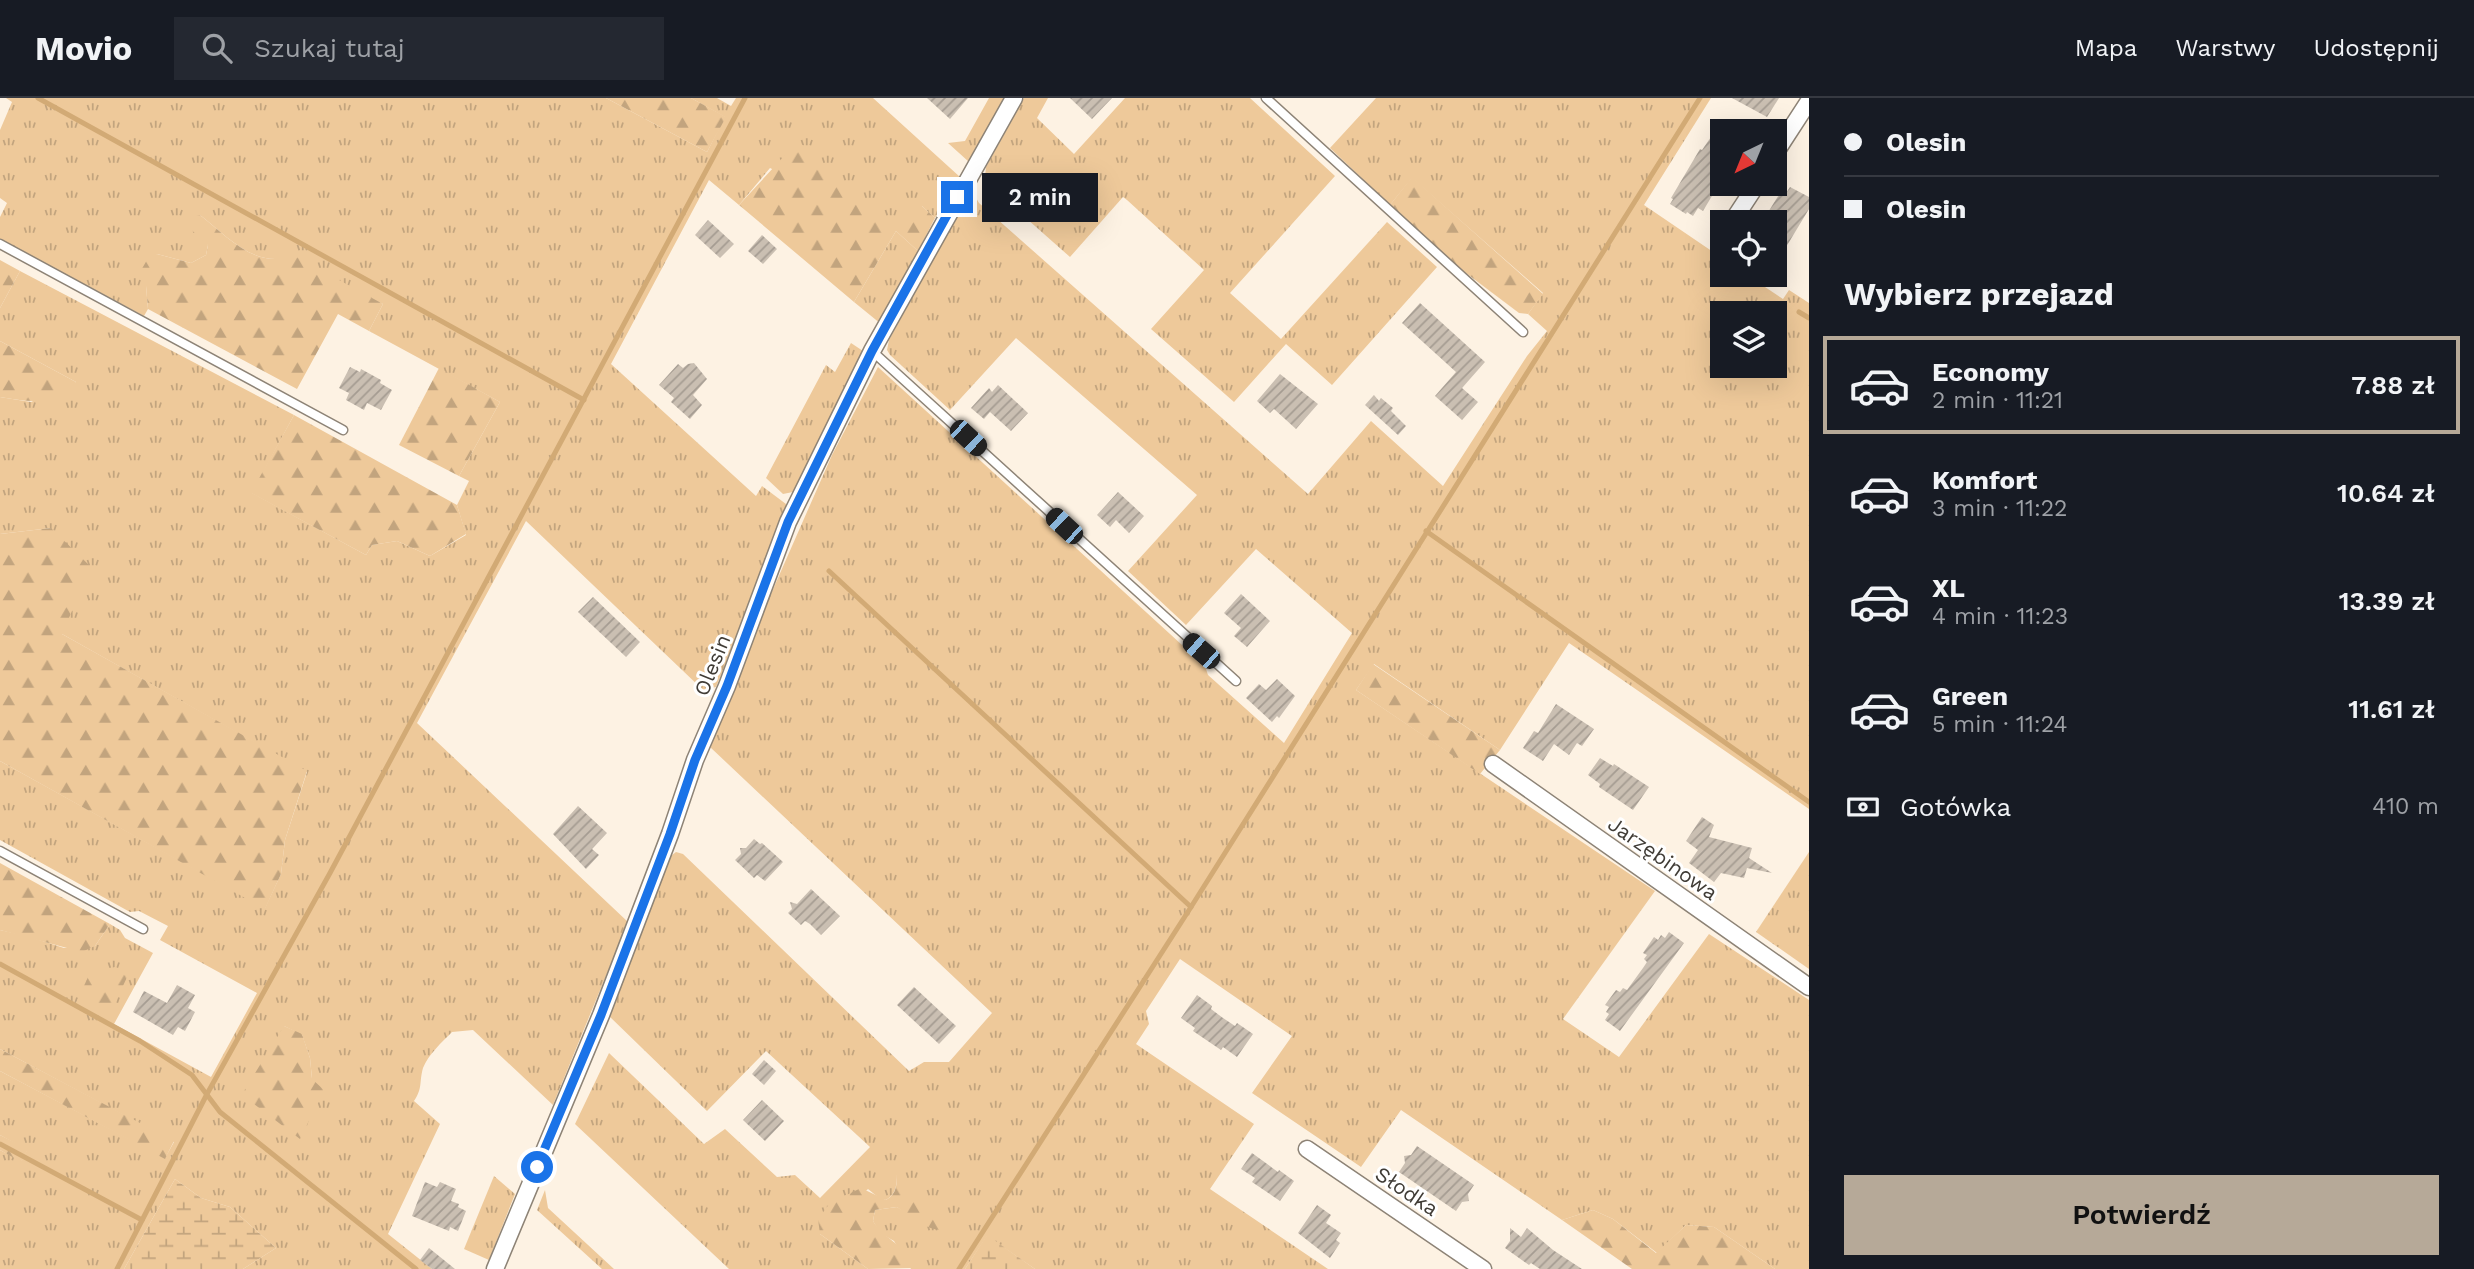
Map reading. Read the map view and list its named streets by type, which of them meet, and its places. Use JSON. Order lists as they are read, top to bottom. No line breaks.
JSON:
{"streets":{"street":["Olesin","Jarzębinowa","Słodka"]},"north":"bottom left","page":{"header":"Movio","search":"Szukaj tutaj","nav":["Mapa","Warstwy","Udostępnij"],"banner":["Olesin","Olesin"],"bubble":"2 min","heading":"Wybierz przejazd","list":[{"name":"Economy","note":"2 min · 11:21","value":"7.88 zł"},{"name":"Komfort","note":"3 min · 11:22","value":"10.64 zł"},{"name":"XL","note":"4 min · 11:23","value":"13.39 zł"},{"name":"Green","note":"5 min · 11:24","value":"11.61 zł"}],"pay":["Gotówka","410 m"],"buttons":"Potwierdź"}}
